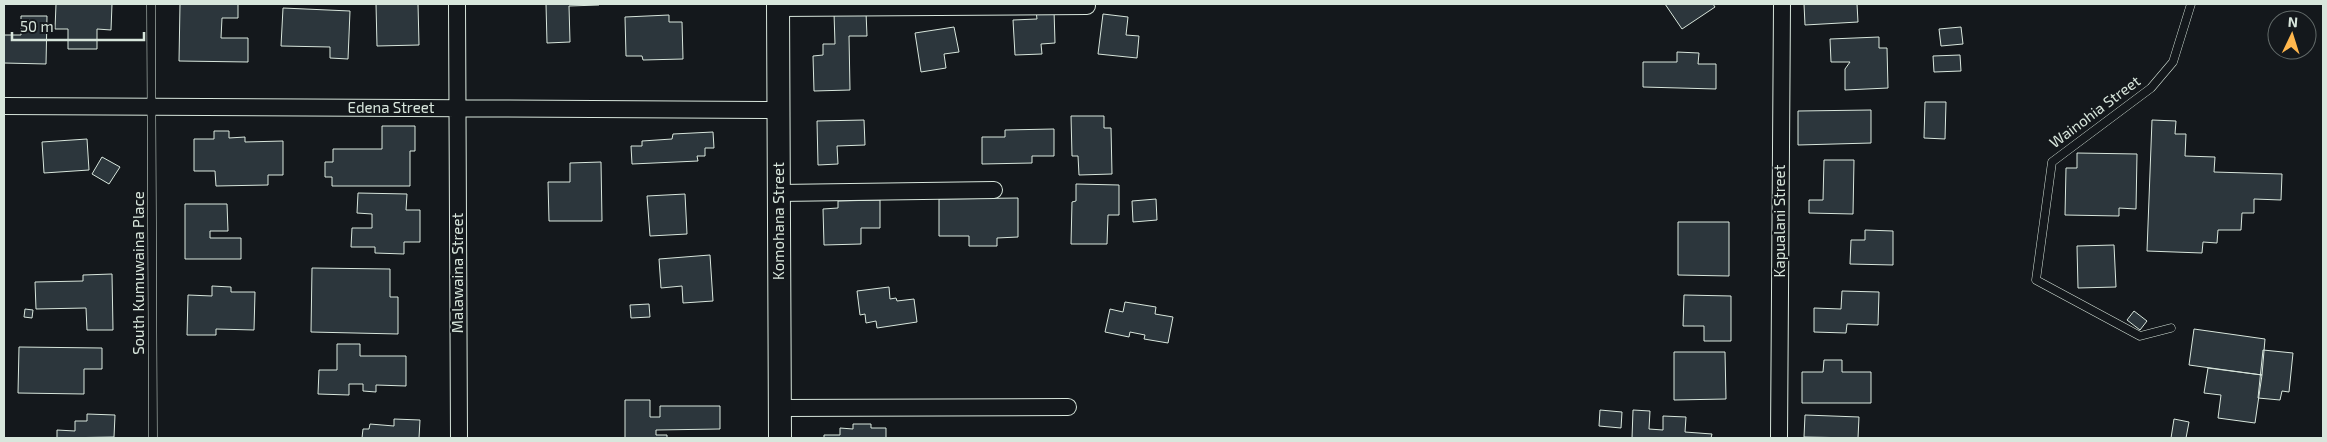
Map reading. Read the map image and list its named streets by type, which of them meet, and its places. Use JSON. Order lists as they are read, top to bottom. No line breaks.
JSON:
{"streets":{"street":["Edena Street","Komohana Street","Kapualani Street","Malawaina Street"],"lane":["Wainohia Street","South Kumuwaina Place"]},"crossings":[["Edena Street","Komohana Street"],["Edena Street","South Kumuwaina Place"],["Edena Street","Malawaina Street"]],"scale_bar":"50 m","north":"top"}
